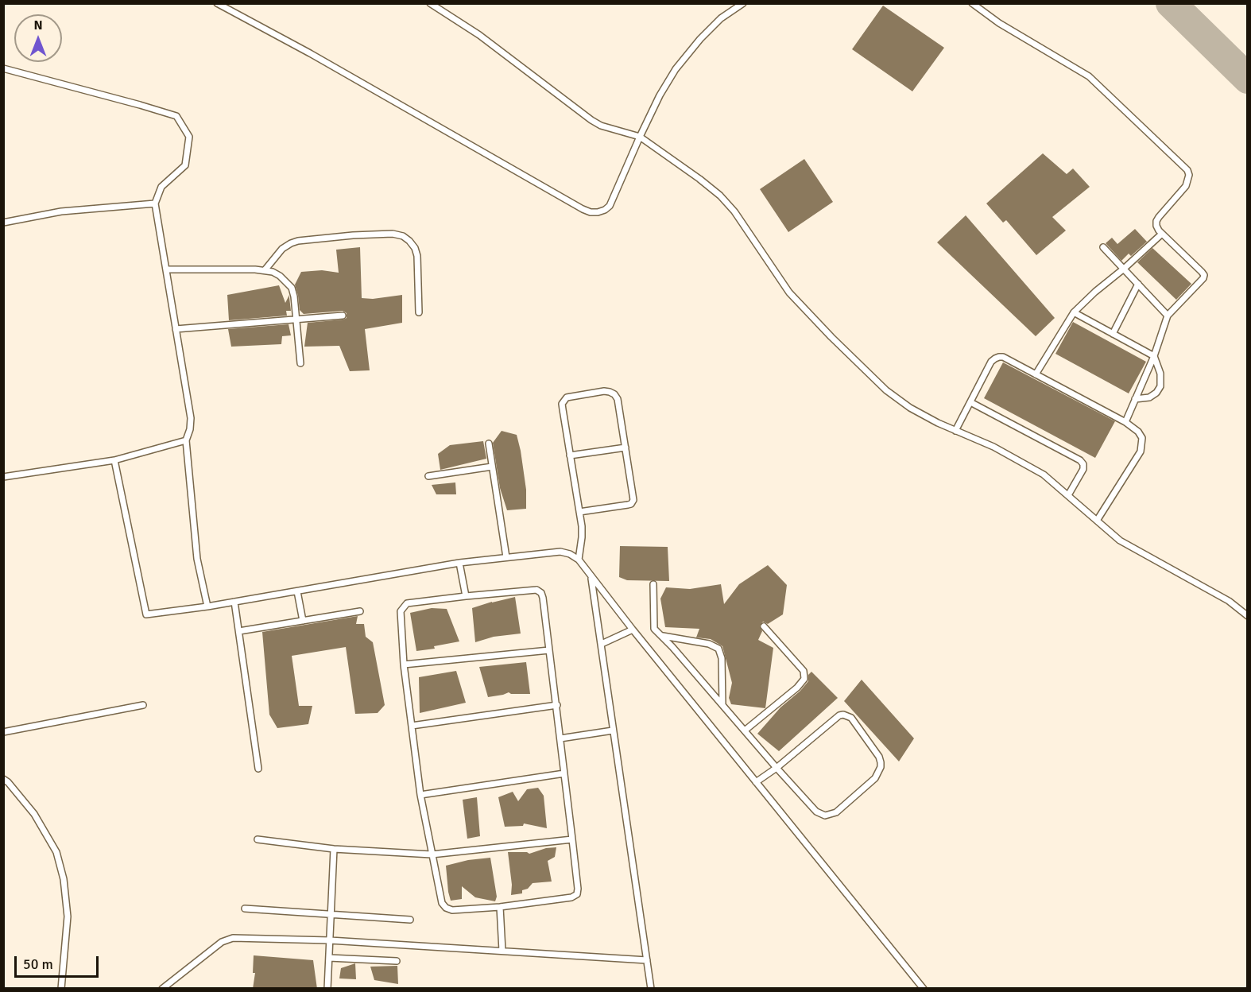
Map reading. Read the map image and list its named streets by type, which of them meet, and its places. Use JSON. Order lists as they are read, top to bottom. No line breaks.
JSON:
{"scale_bar":"50 m","north":"top"}
